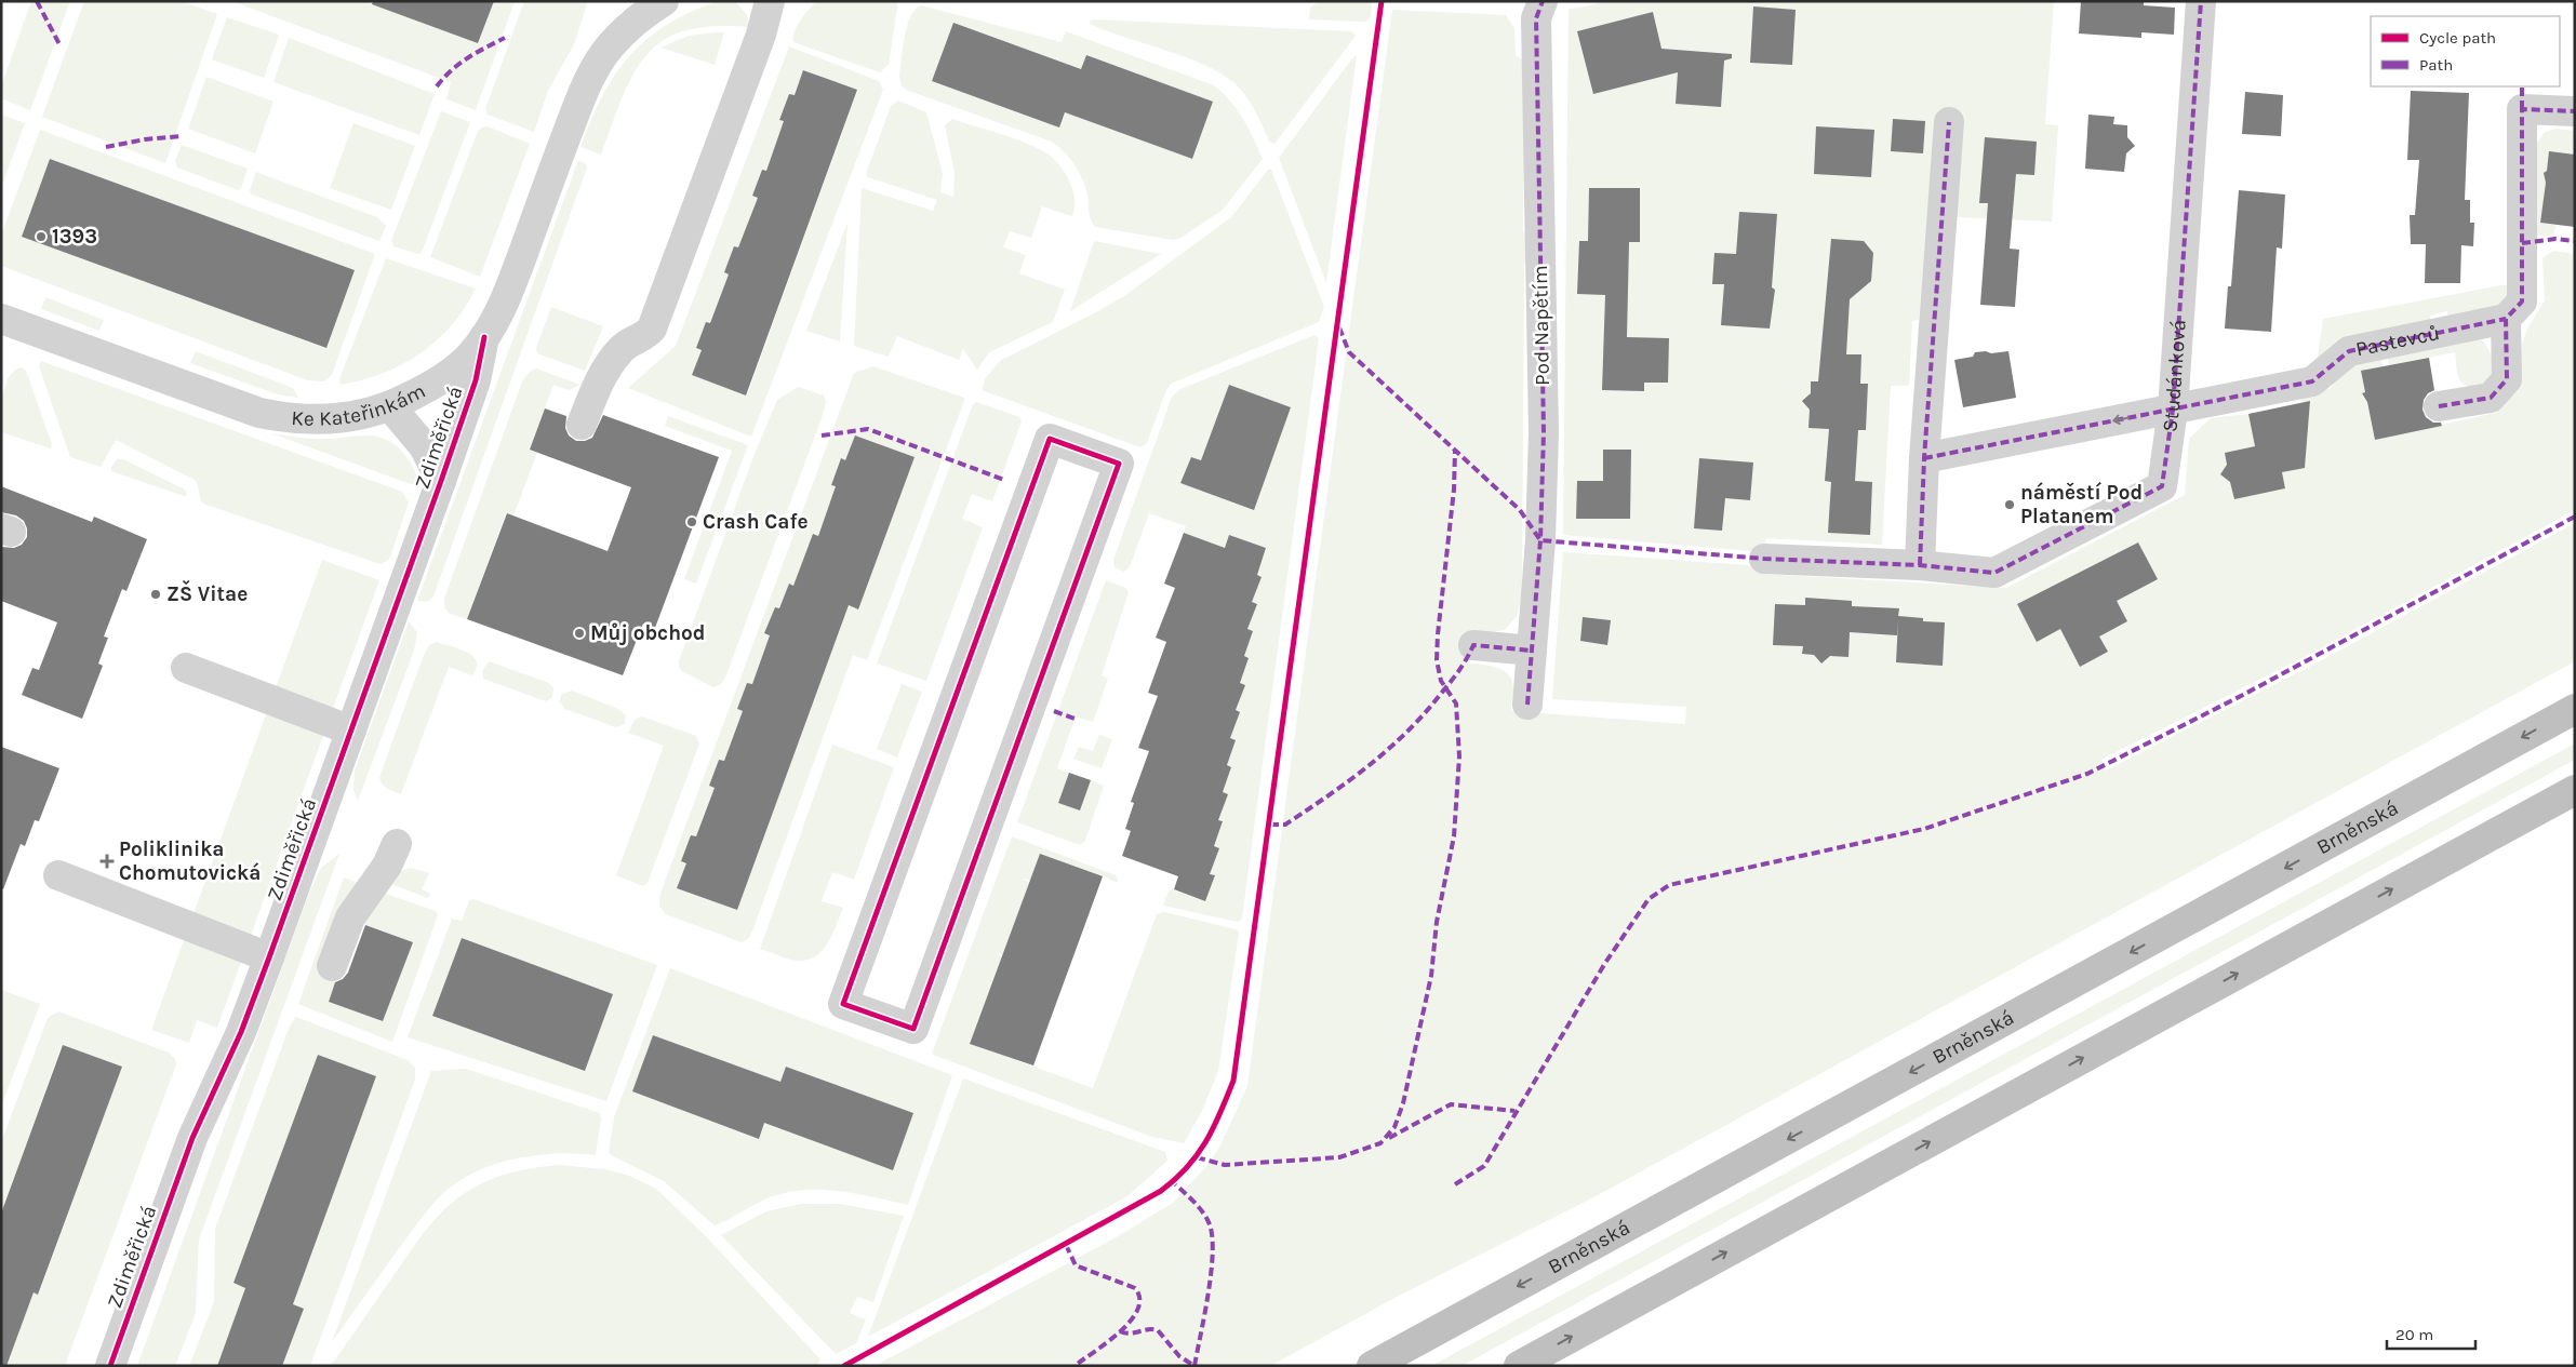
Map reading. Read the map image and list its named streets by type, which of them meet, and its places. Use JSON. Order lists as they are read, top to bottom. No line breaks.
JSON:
{"streets":{"highway":["Brněnská"],"street":["Pod Napětím","Pastevců","Studánková","Ke Kateřinkám","Zdiměřická"]},"crossings":[["Pastevců","Studánková"],["Ke Kateřinkám","Zdiměřická"]],"places":{"other":["1393","náměstí Pod Platanem","Crash Cafe","ZŠ Vitae","Můj obchod"],"health":["Poliklinika Chomutovická"]},"legend":["Cycle path","Path"],"scale_bar":"20 m"}
